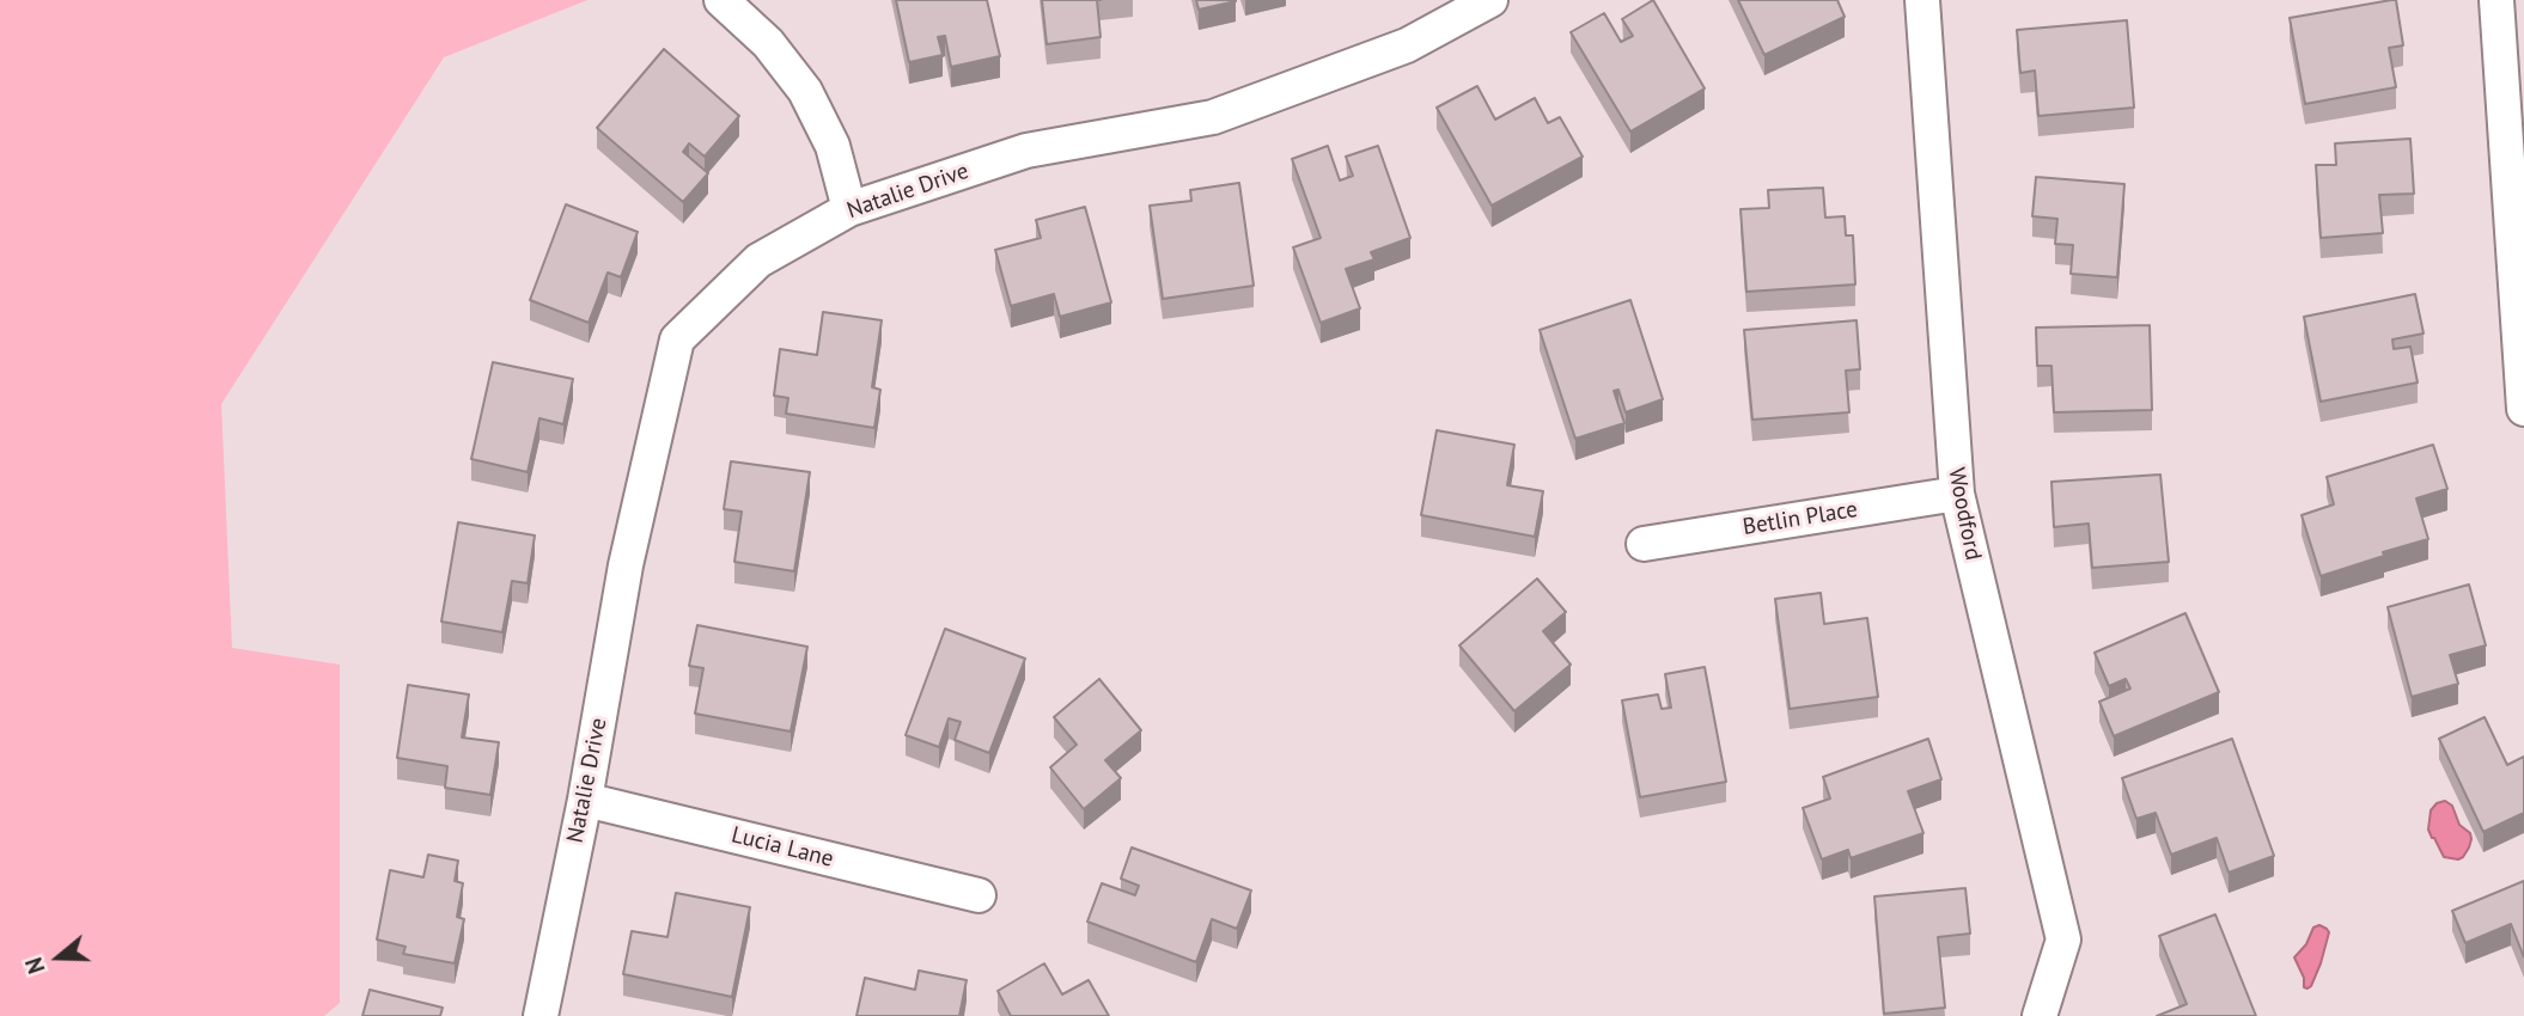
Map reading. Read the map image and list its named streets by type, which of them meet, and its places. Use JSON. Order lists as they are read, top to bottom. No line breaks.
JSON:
{"streets":{"street":["Natalie Drive","Woodford","Betlin Place","Lucia Lane"]},"crossings":[["Natalie Drive","Lucia Lane"],["Woodford","Betlin Place"]],"north":"left"}
